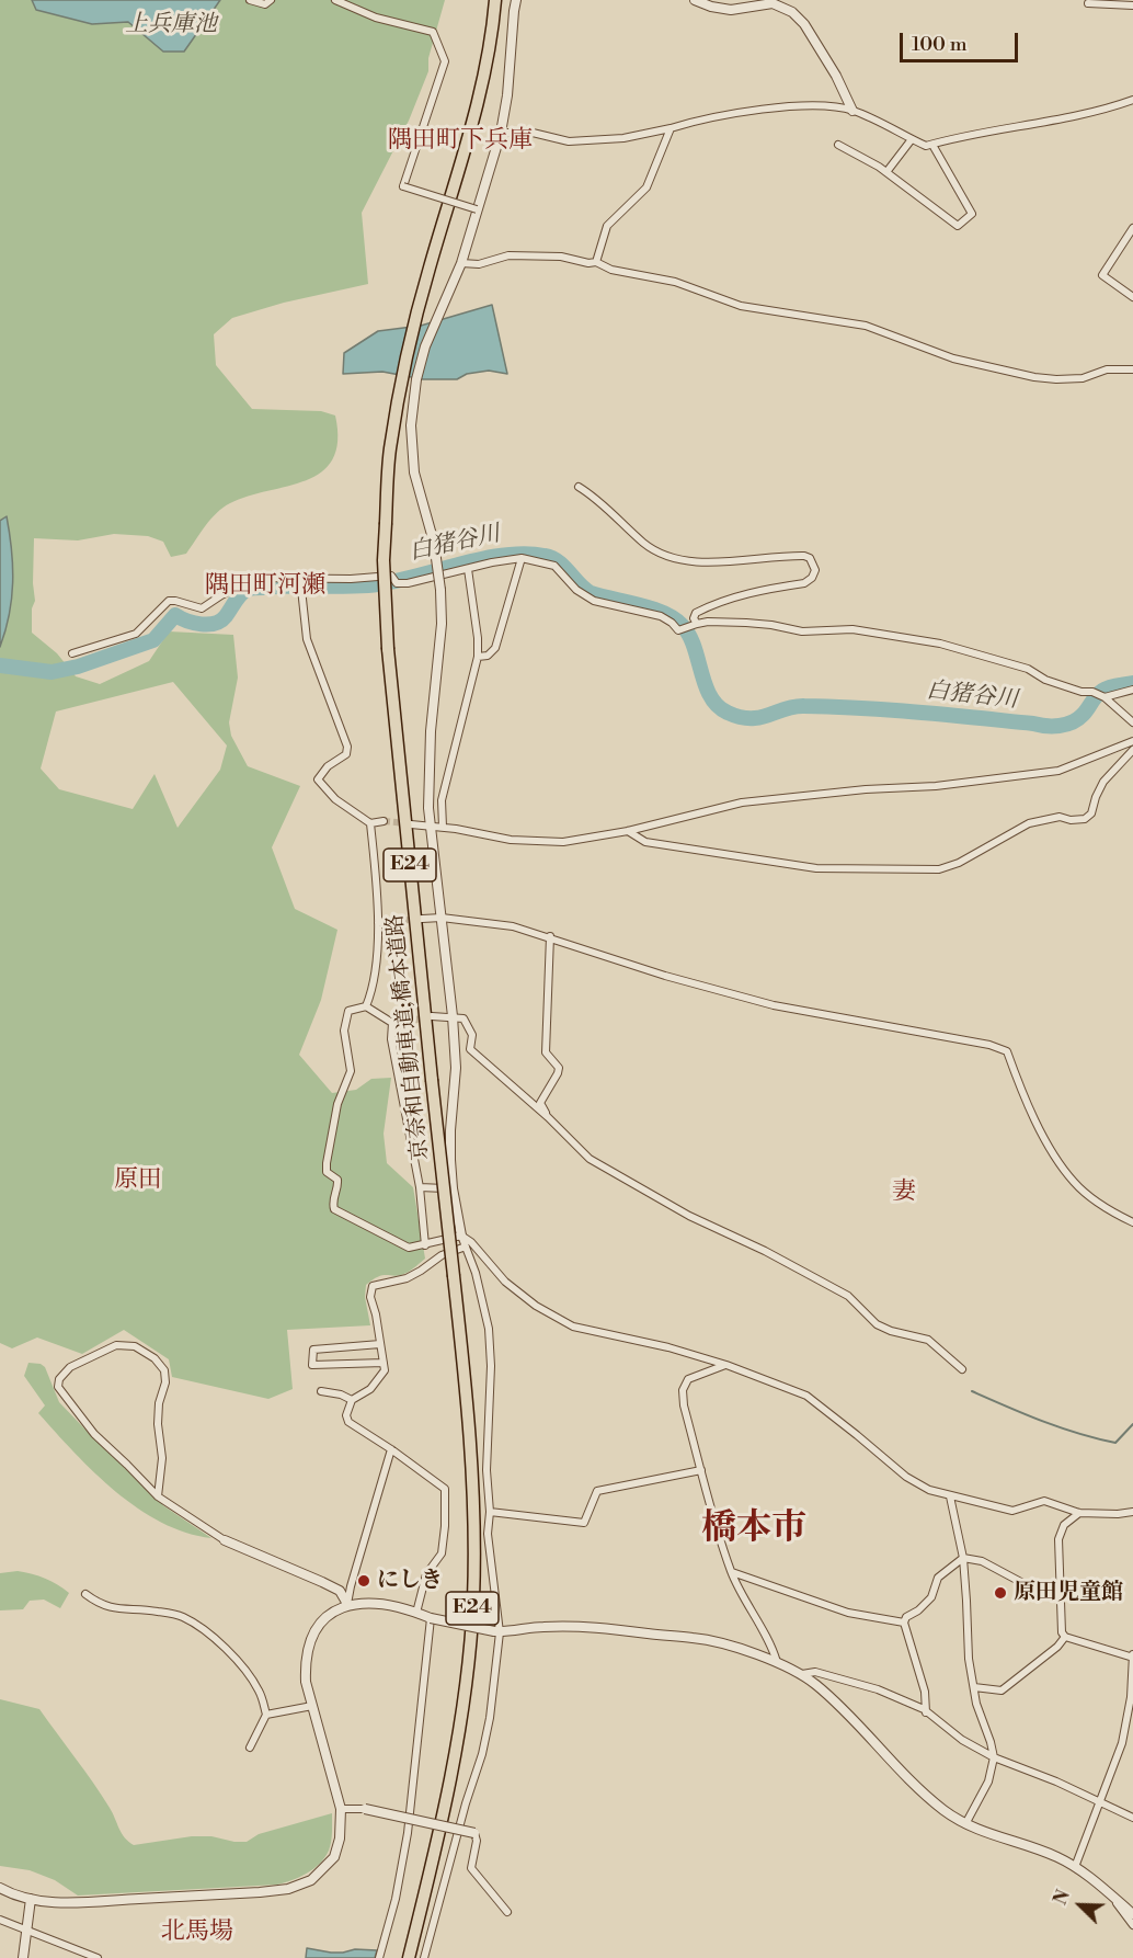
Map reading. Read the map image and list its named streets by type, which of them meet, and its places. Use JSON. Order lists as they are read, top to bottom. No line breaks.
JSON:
{"streets":{"highway":["E24","京奈和自動車道;橋本道路"]},"districts":["隅田町下兵庫","隅田町河瀬","原田","妻","橋本市","北馬場"],"water":["上兵庫池","白猪谷川"],"places":["にしき","原田児童館"],"scale_bar":"100 m","north":"top left"}
